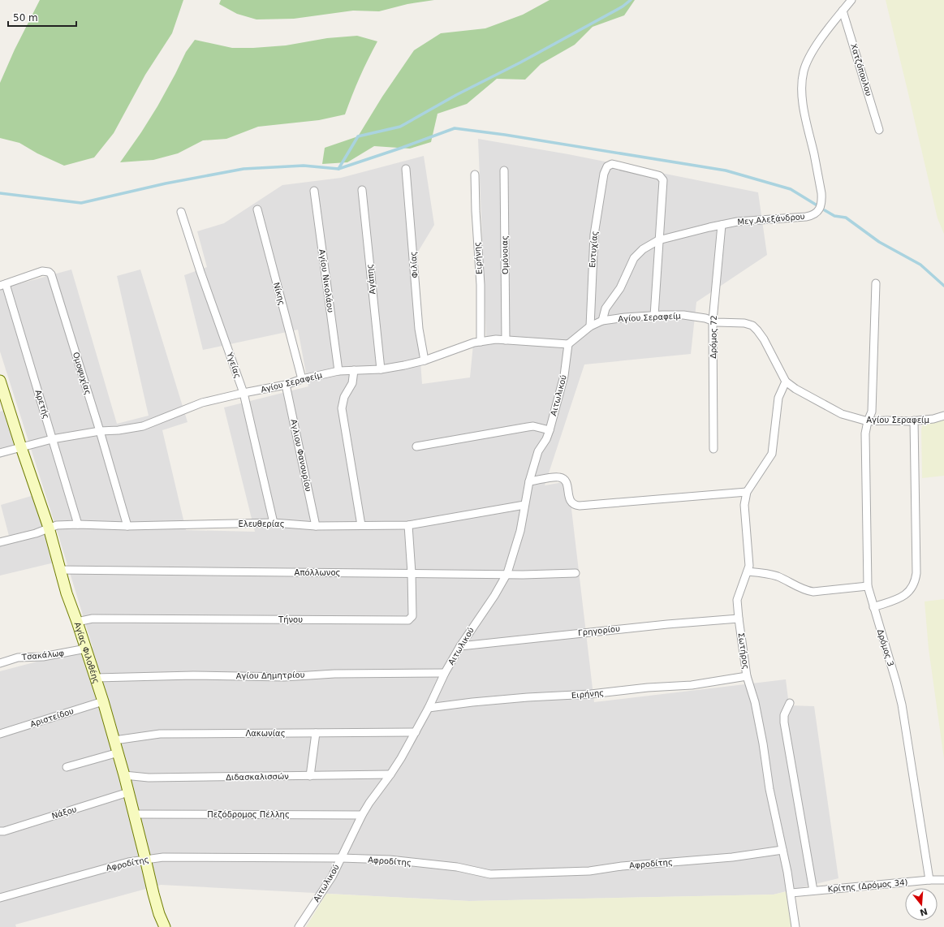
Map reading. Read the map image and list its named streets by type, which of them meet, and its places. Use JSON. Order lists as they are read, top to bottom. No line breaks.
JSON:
{"streets":{"street":["Χατζόπουλου","Μεγ.Αλεξάνδρου","Ευτυχίας","Ομόνοιας","Ειρήνης","Φιλίας","Αγάπης","Αγίου Νικολάου","Νίκης","Αγίου Σεραφείμ","Δρόμος 72","Υγείας","Ομοψυχίας","Αιτωλικού","Αρετής","Αγλιου Φανουρίου","Ελευθερίας","Απόλλωνος","Τήνου","Γρηγορίου","Δρόμος 3","Σωτήρος","Αγίας Φιλοθέης","Τσακάλωφ","Αγίου Δημητρίου","Αριστείδου","Λακωνίας","Διδασκαλισσών","Νάξου","Πεζόδρομος Πέλλης","Αφροδίτης","Κρίτης (Δρόμος 34)"]},"crossings":[["Χατζόπουλου","Μεγ.Αλεξάνδρου"],["Μεγ.Αλεξάνδρου","Ευτυχίας"],["Μεγ.Αλεξάνδρου","Αγίου Σεραφείμ"],["Μεγ.Αλεξάνδρου","Δρόμος 72"],["Ομόνοιας","Αγίου Σεραφείμ"],["Ειρήνης","Αγίου Σεραφείμ"],["Ειρήνης","Αιτωλικού"],["Ειρήνης","Σωτήρος"],["Φιλίας","Αγίου Σεραφείμ"],["Αγάπης","Αγίου Σεραφείμ"],["Αγίου Νικολάου","Αγίου Σεραφείμ"],["Νίκης","Αγίου Σεραφείμ"],["Αγίου Σεραφείμ","Δρόμος 72"],["Αγίου Σεραφείμ","Υγείας"],["Αγίου Σεραφείμ","Ομοψυχίας"],["Αγίου Σεραφείμ","Αιτωλικού"],["Αγίου Σεραφείμ","Αρετής"],["Αγίου Σεραφείμ","Αγλιου Φανουρίου"],["Αγίου Σεραφείμ","Δρόμος 3"],["Αγίου Σεραφείμ","Σωτήρος"],["Αγίου Σεραφείμ","Αγίας Φιλοθέης"],["Υγείας","Ελευθερίας"],["Ομοψυχίας","Αρετής"],["Ομοψυχίας","Ελευθερίας"],["Αιτωλικού","Ελευθερίας"],["Αιτωλικού","Απόλλωνος"],["Αιτωλικού","Γρηγορίου"],["Αιτωλικού","Αγίου Δημητρίου"],["Αιτωλικού","Λακωνίας"],["Αιτωλικού","Διδασκαλισσών"],["Αιτωλικού","Πεζόδρομος Πέλλης"],["Αιτωλικού","Αφροδίτης"],["Αρετής","Ελευθερίας"],["Αγλιου Φανουρίου","Ελευθερίας"],["Ελευθερίας","Τήνου"],["Ελευθερίας","Αγίας Φιλοθέης"],["Απόλλωνος","Τήνου"],["Απόλλωνος","Αγίας Φιλοθέης"],["Τήνου","Αγίας Φιλοθέης"],["Γρηγορίου","Σωτήρος"],["Δρόμος 3","Κρίτης (Δρόμος 34)"],["Σωτήρος","Αφροδίτης"],["Σωτήρος","Κρίτης (Δρόμος 34)"],["Αγίας Φιλοθέης","Τσακάλωφ"],["Αγίας Φιλοθέης","Αγίου Δημητρίου"],["Αγίας Φιλοθέης","Αριστείδου"],["Αγίας Φιλοθέης","Λακωνίας"],["Αγίας Φιλοθέης","Διδασκαλισσών"],["Αγίας Φιλοθέης","Νάξου"],["Αγίας Φιλοθέης","Πεζόδρομος Πέλλης"],["Αγίας Φιλοθέης","Αφροδίτης"]],"scale_bar":"50 m","north":"bottom"}
